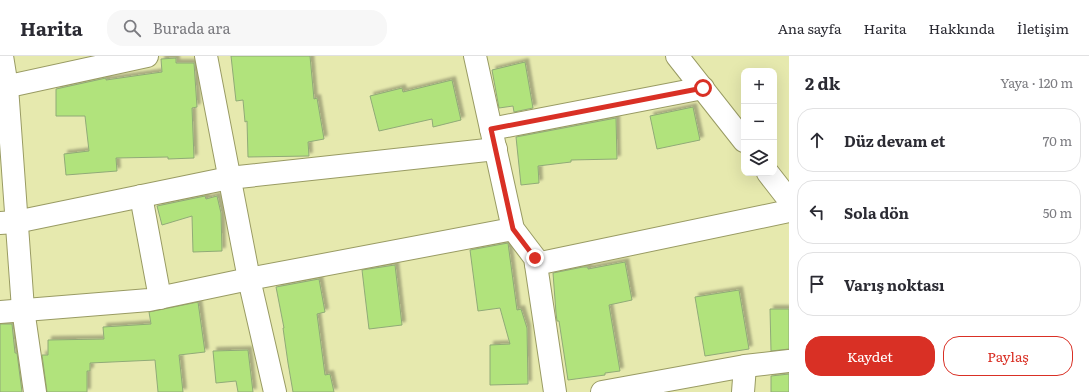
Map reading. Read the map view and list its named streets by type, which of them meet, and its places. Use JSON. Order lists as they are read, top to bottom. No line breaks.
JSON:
{"page":{"header":"Harita","search":"Burada ara","nav":["Ana sayfa","Harita","Hakkında","İletişim"],"heading":["2 dk","Yaya · 120 m"],"map_buttons":["+","−"],"list":[["Düz devam et","70 m"],["Sola dön","50 m"],"Varış noktası"],"buttons":["Kaydet","Paylaş"]}}
